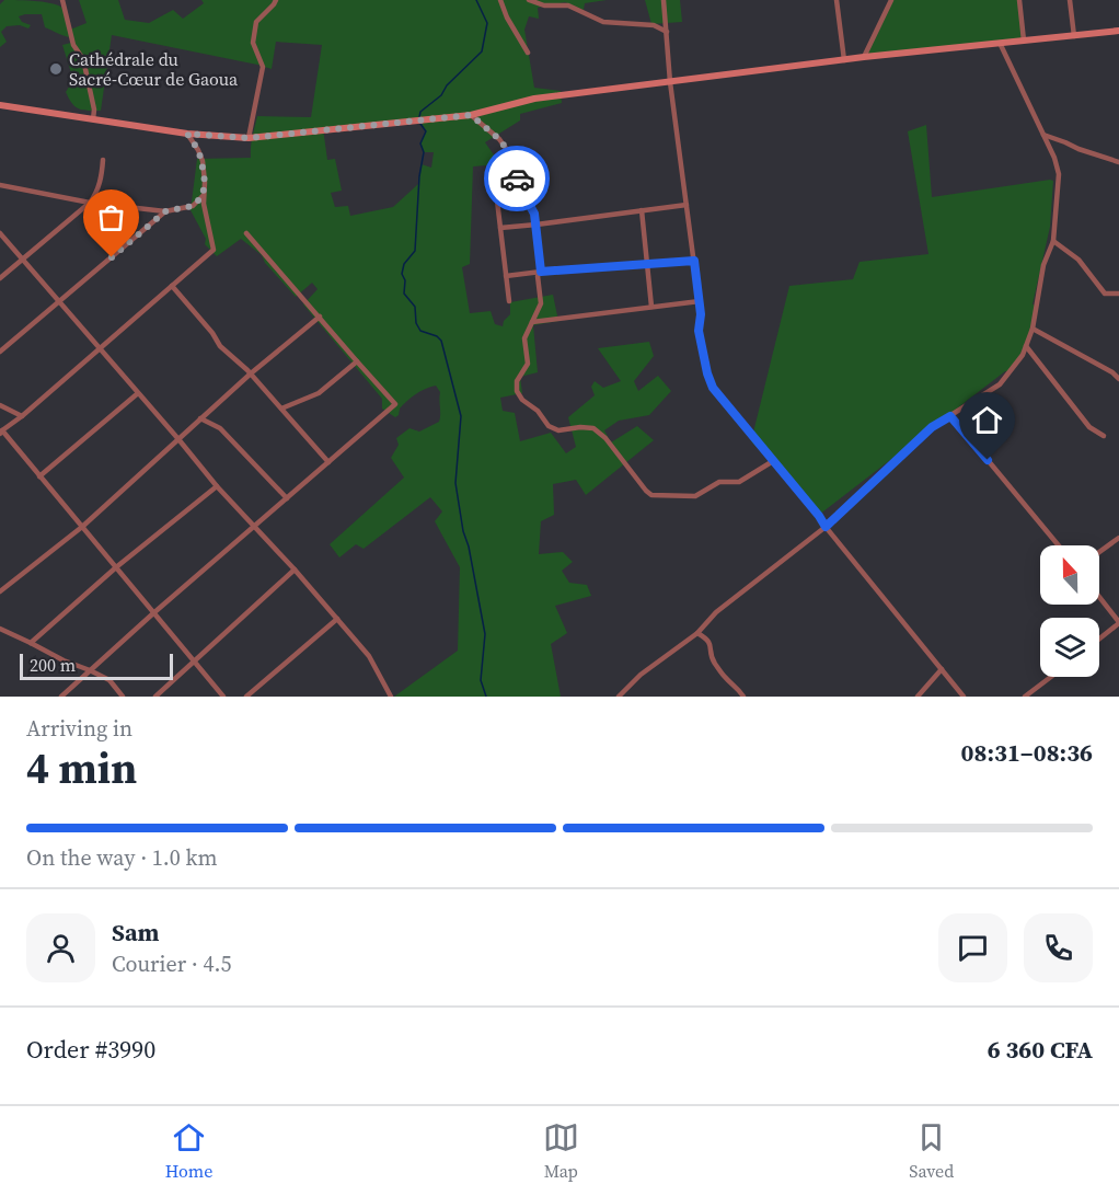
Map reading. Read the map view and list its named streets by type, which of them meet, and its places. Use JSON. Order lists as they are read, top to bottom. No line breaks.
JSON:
{"places":["Cathédrale du Sacré-Cœur de Gaoua"],"scale_bar":"200 m","north":"top","page":{"scale":"200 m","heading":["4 min","Arriving in","08:31–08:36"],"panel":["Sam","Courier · 4.5","Order #3990","6 360 CFA"],"bar":"On the way · 1.0 km","tabs":["Home","Map","Saved"]}}
